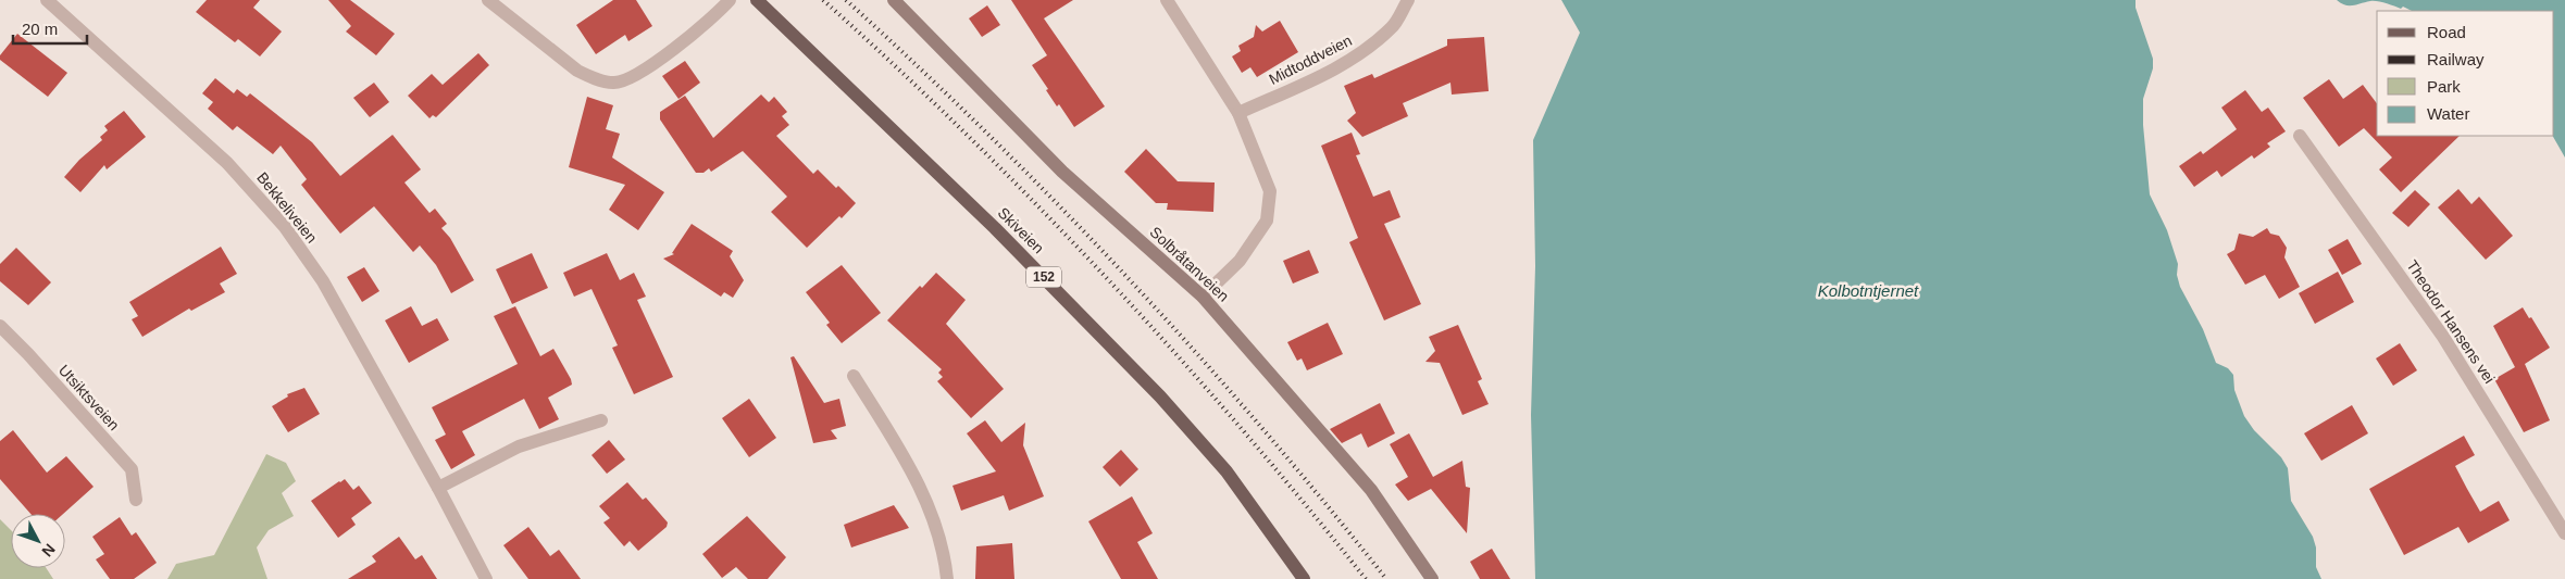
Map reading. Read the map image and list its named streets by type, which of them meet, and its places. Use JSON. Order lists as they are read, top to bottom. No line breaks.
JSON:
{"streets":{"main road":["Skiveien","152"],"street":["Midtoddveien","Bekkeliveien","Solbråtanveien","Theodor Hansens vei","Utsiktsveien"]},"water":["Kolbotntjernet"],"legend":["Road","Railway","Park","Water"],"scale_bar":"20 m","north":"bottom right"}
